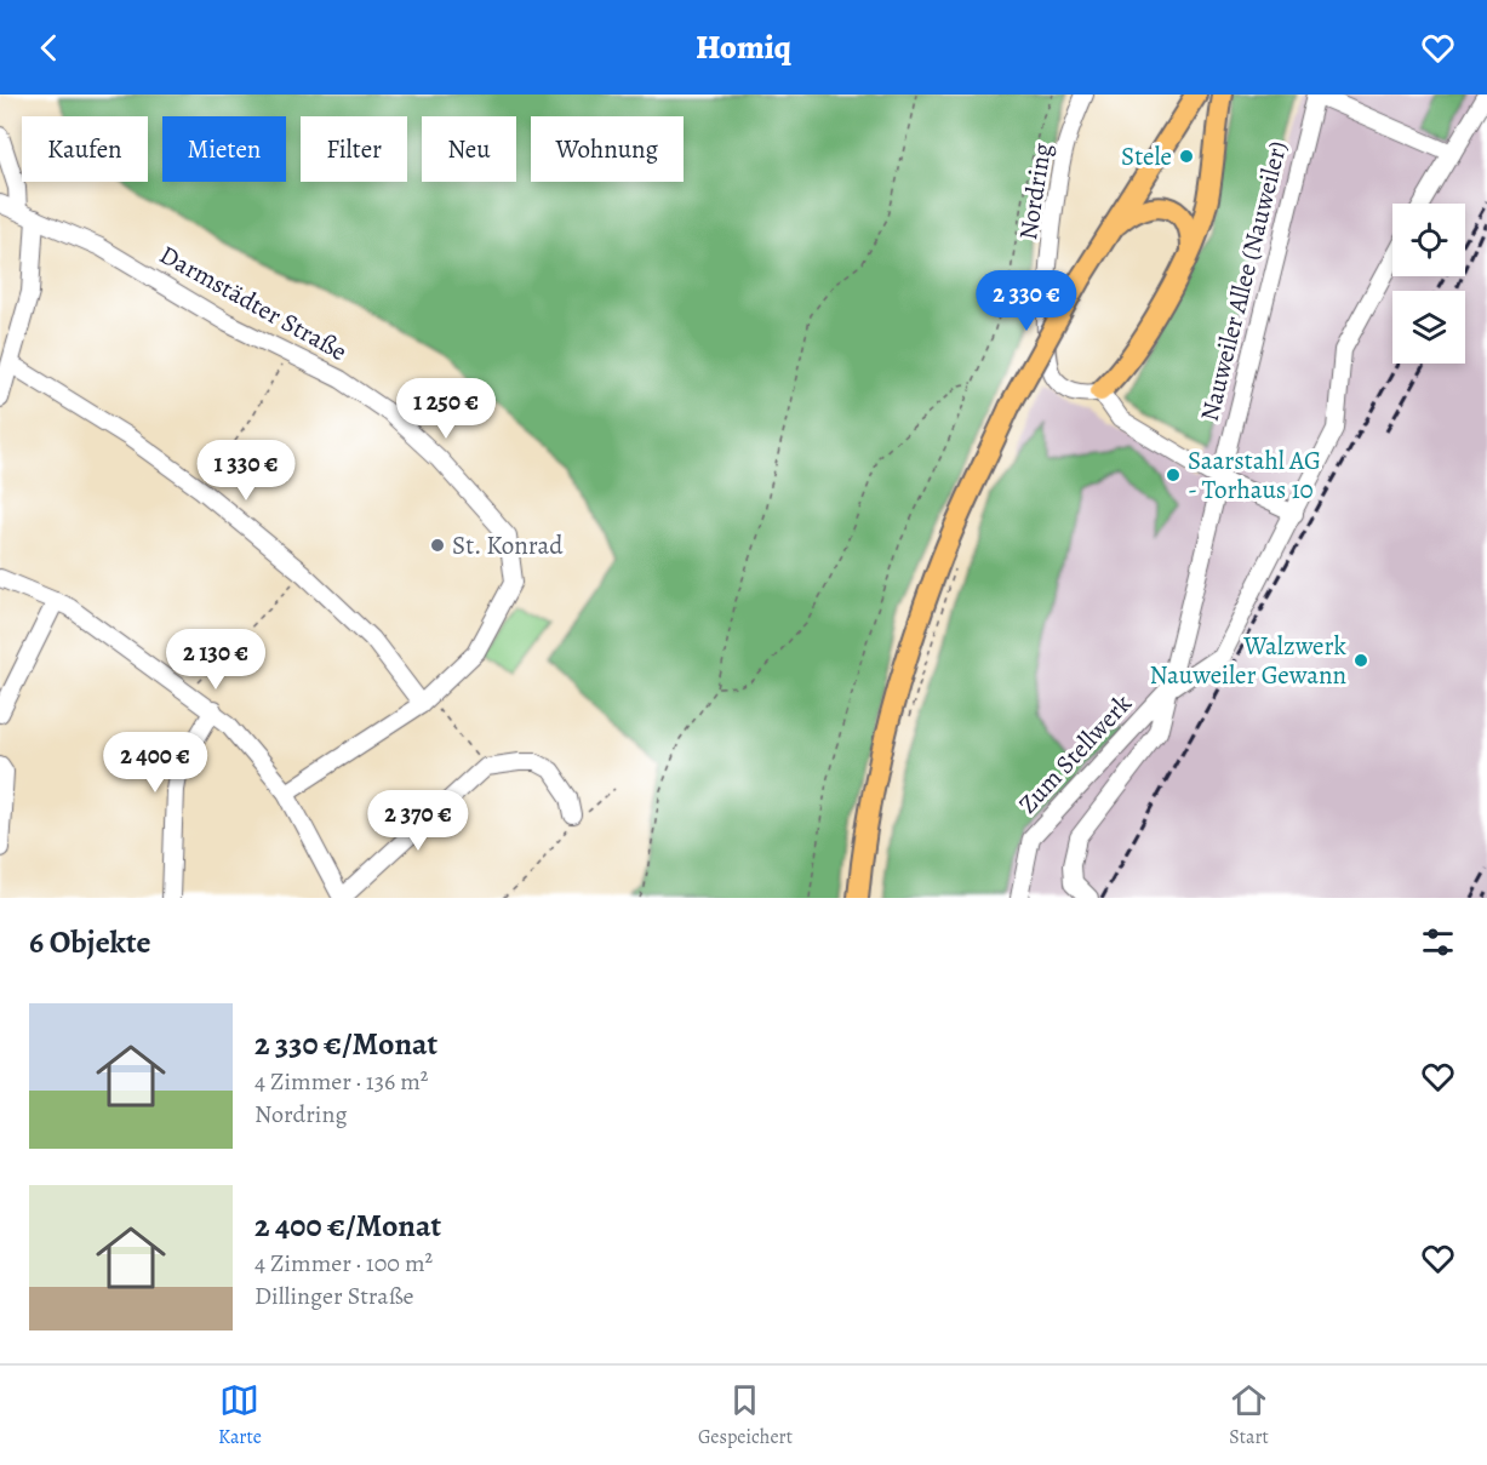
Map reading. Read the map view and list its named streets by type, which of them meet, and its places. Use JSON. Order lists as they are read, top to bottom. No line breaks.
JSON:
{"streets":{"street":["Nordring","Nauweiler Allee (Nauweiler)","Darmstädter Straße","Zum Stellwerk"]},"crossings":[["Nauweiler Allee (Nauweiler)","Zum Stellwerk"]],"places":["Stele","Saarstahl AG - Torhaus 10","St. Konrad","Walzwerk Nauweiler Gewann"],"page":{"header":"Homiq","chip":["Kaufen","Mieten","Filter","Neu","Wohnung"],"price":["2 330 €","1 250 €","1 330 €","2 130 €","2 400 €","2 370 €"],"heading":"6 Objekte","list":[{"name":"2 330 €/Monat","note":"4 Zimmer · 136 m² · Nordring"},{"name":"2 400 €/Monat","note":"4 Zimmer · 100 m² · Dillinger Straße"}],"tabs":["Karte","Gespeichert","Start"]}}
